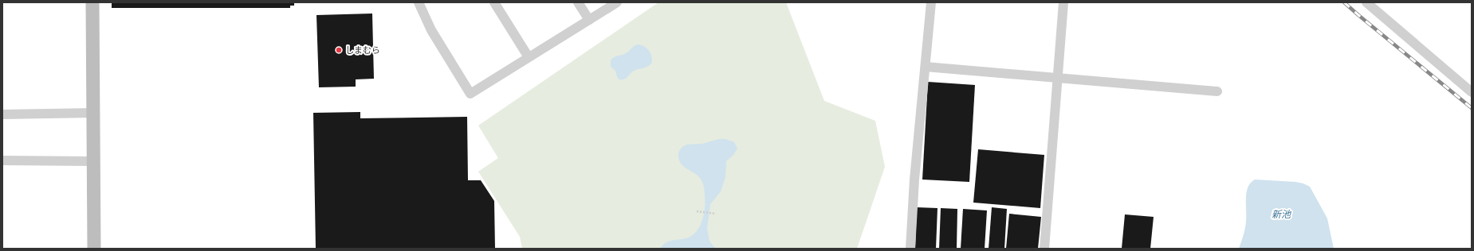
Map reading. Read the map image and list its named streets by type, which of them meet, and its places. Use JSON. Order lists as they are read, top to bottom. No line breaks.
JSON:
{"water":["新池"],"places":["しまむら"]}
